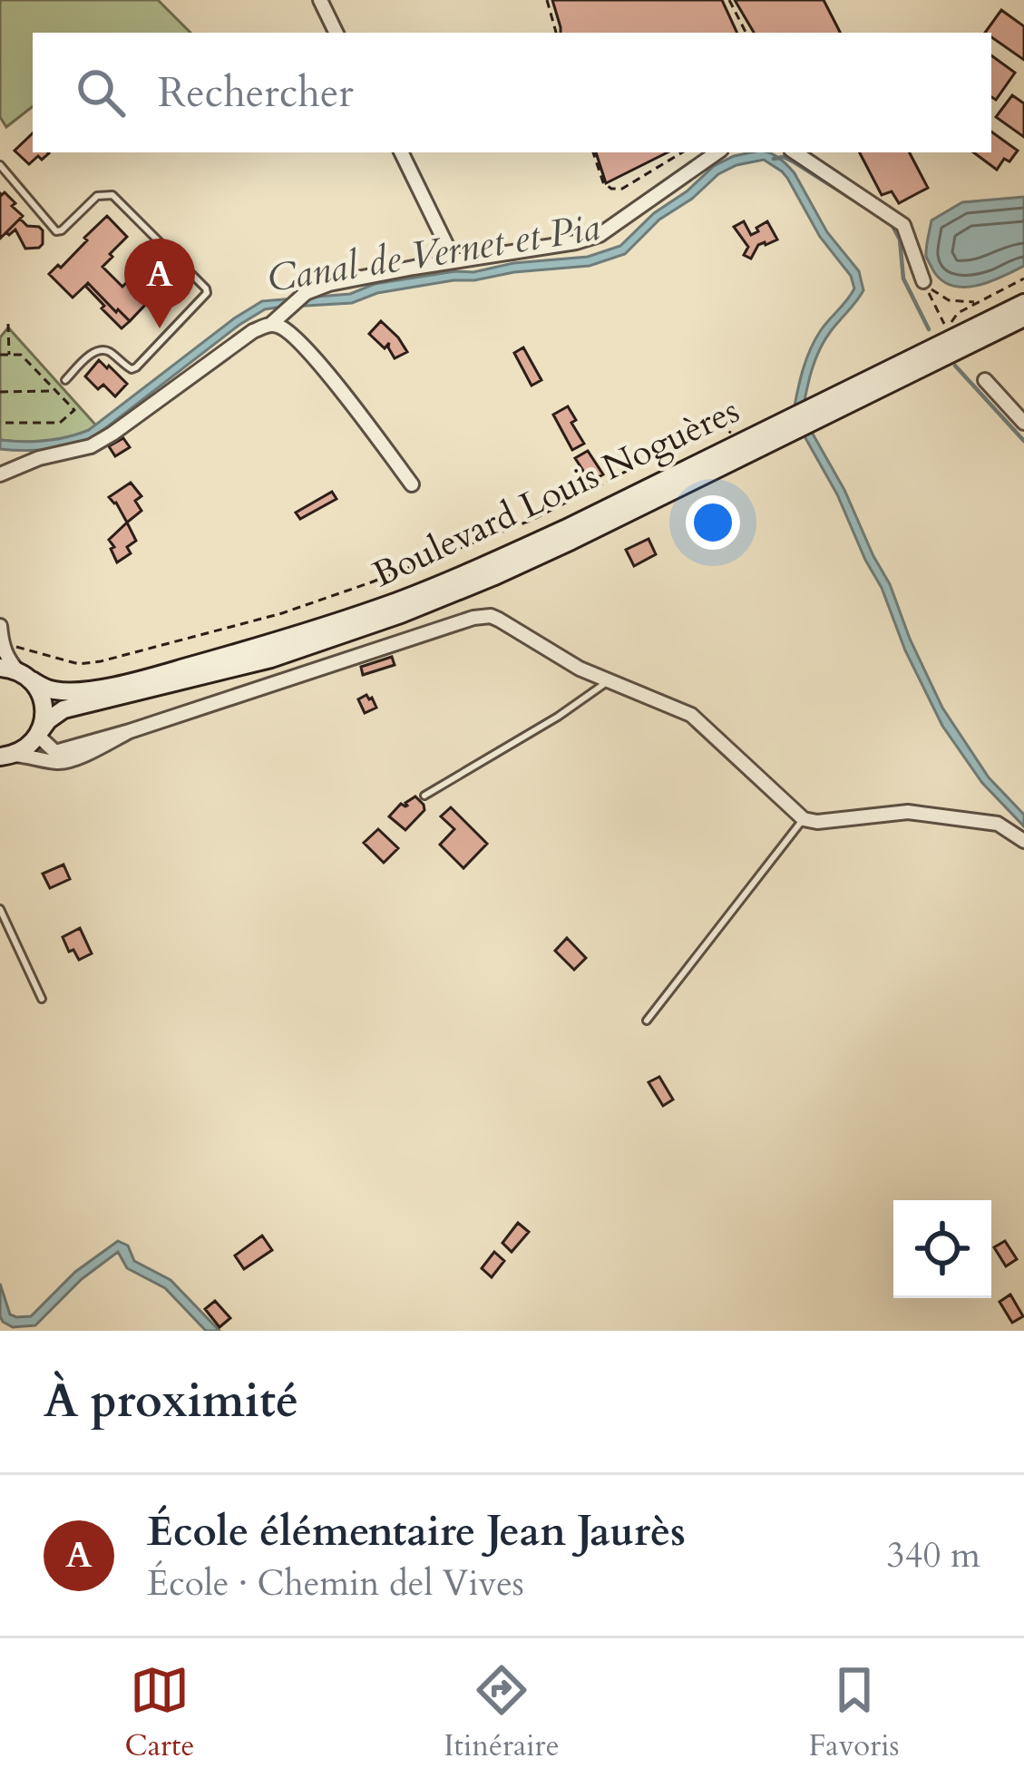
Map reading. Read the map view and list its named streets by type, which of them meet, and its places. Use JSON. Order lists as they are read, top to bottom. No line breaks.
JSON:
{"streets":{"main road":["Boulevard Louis Noguères"]},"water":["Canal de Vernet et Pia"],"page":{"search":"Rechercher","pins":"A","heading":"À proximité","list":[{"mark":"A","name":"École élémentaire Jean Jaurès","note":"École · Chemin del Vives","value":"340 m"}],"nav":["Carte","Itinéraire","Favoris"]}}
